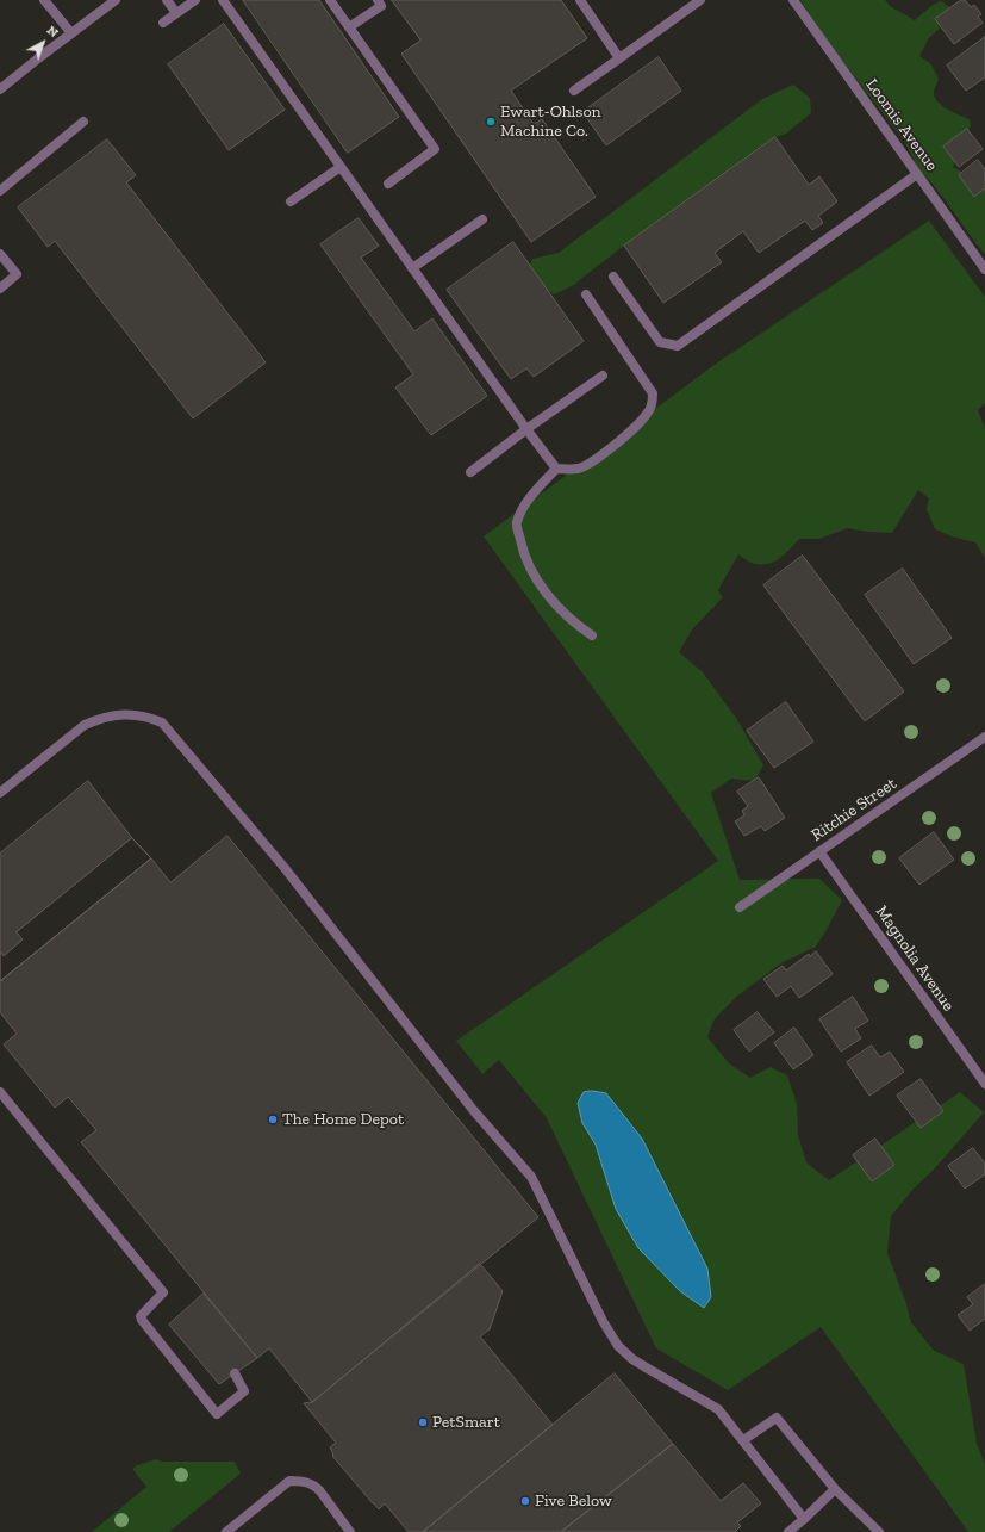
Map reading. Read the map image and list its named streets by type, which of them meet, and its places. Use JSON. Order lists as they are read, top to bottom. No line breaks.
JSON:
{"streets":{"street":["Loomis Avenue","Ritchie Street","Magnolia Avenue"]},"crossings":[["Ritchie Street","Magnolia Avenue"]],"places":["Ewart-Ohlson Machine Co.","The Home Depot","PetSmart","Five Below"],"north":"top right"}
